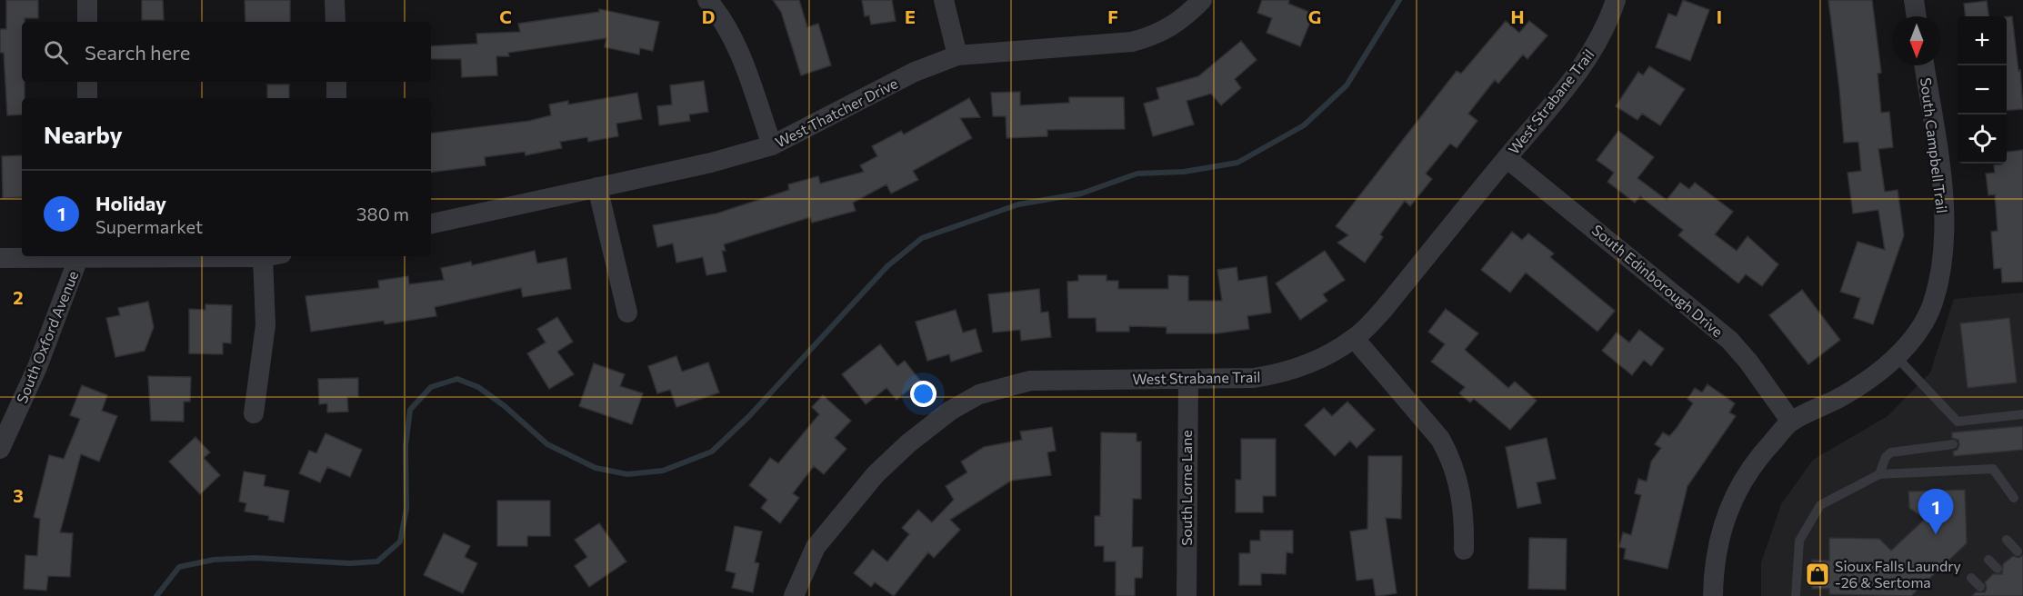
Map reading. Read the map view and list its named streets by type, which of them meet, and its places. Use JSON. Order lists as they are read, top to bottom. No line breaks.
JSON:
{"streets":{"street":["West Strabane Trail","West Thatcher Drive","South Campbell Trail","South Edinborough Drive","South Oxford Avenue","South Lorne Lane"]},"crossings":[["West Strabane Trail","South Edinborough Drive"],["West Strabane Trail","South Lorne Lane"],["South Campbell Trail","South Edinborough Drive"]],"places":{"shop":["Sioux Falls Laundry -26 & Sertoma"]},"north":"bottom","page":{"map_buttons":["+","−"],"search":"Search here","heading":"Nearby","list":[{"mark":"1","name":"Holiday","note":"Supermarket","value":"380 m"}],"pins":"1"},"grid":{"columns":["C","D","E","F","G","H","I"],"rows":["2","3"]}}
